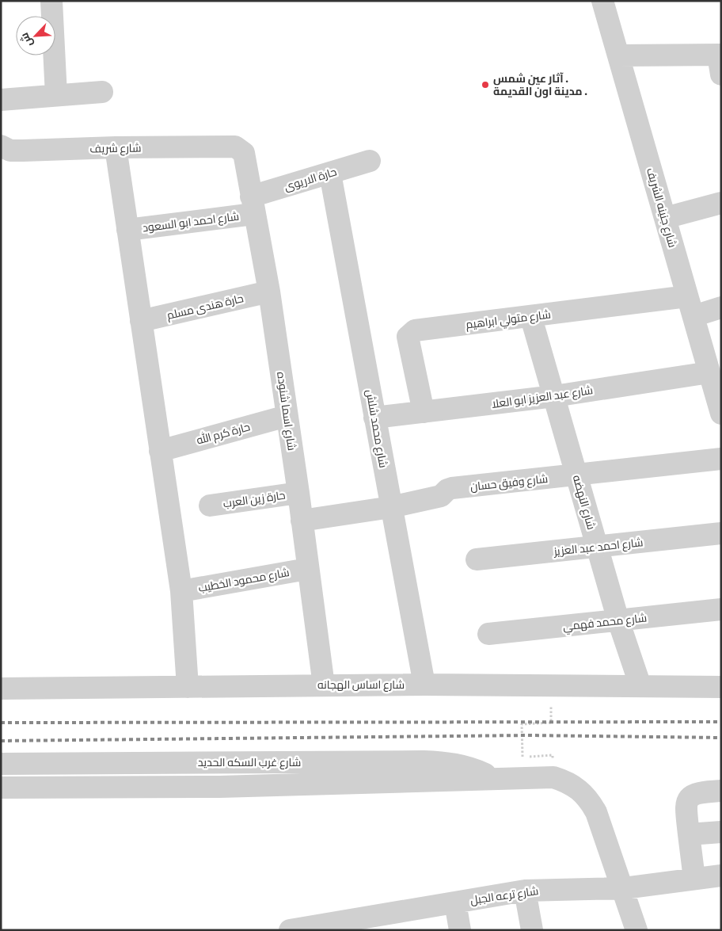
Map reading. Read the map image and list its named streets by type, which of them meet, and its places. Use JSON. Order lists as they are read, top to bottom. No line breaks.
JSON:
{"streets":{"street":["شارع شريف","حارة الاريوى","شارع جنينه الشريف","شارع احمد ابو السعود","حارة هندى مسلم","شارع متولي ابراهيم","شارع عبد العزيز ابو العلا","شارع اسما شنوده","شارع محمد شلش","حارة كرم الله","شارع وفيق حسان","حارة زين العرب","شارع النهضه","شارع احمد عبد العزيز","شارع محمود الخطيب","شارع محمد فهمي","شارع اساس الهجانه","شارع غرب السكه الحديد","شارع ترعه الجبل"]},"crossings":[["شارع شريف","شارع اسما شنوده"],["حارة الاريوى","شارع احمد ابو السعود"],["حارة الاريوى","شارع اسما شنوده"],["حارة الاريوى","شارع محمد شلش"],["شارع جنينه الشريف","شارع متولي ابراهيم"],["شارع جنينه الشريف","شارع عبد العزيز ابو العلا"],["شارع احمد ابو السعود","شارع اسما شنوده"],["حارة هندى مسلم","شارع اسما شنوده"],["شارع متولي ابراهيم","شارع عبد العزيز ابو العلا"],["شارع متولي ابراهيم","شارع النهضه"],["شارع عبد العزيز ابو العلا","شارع محمد شلش"],["شارع عبد العزيز ابو العلا","شارع النهضه"],["شارع اسما شنوده","حارة كرم الله"],["شارع اسما شنوده","شارع وفيق حسان"],["شارع اسما شنوده","حارة زين العرب"],["شارع اسما شنوده","شارع محمود الخطيب"],["شارع اسما شنوده","شارع اساس الهجانه"],["شارع محمد شلش","شارع وفيق حسان"],["شارع محمد شلش","شارع اساس الهجانه"],["شارع وفيق حسان","شارع النهضه"],["شارع النهضه","شارع احمد عبد العزيز"],["شارع النهضه","شارع محمد فهمي"],["شارع النهضه","شارع اساس الهجانه"],["شارع غرب السكه الحديد","شارع ترعه الجبل"]],"places":["آثار عين شمس . مدينة اون القديمة ."],"north":"bottom left"}
